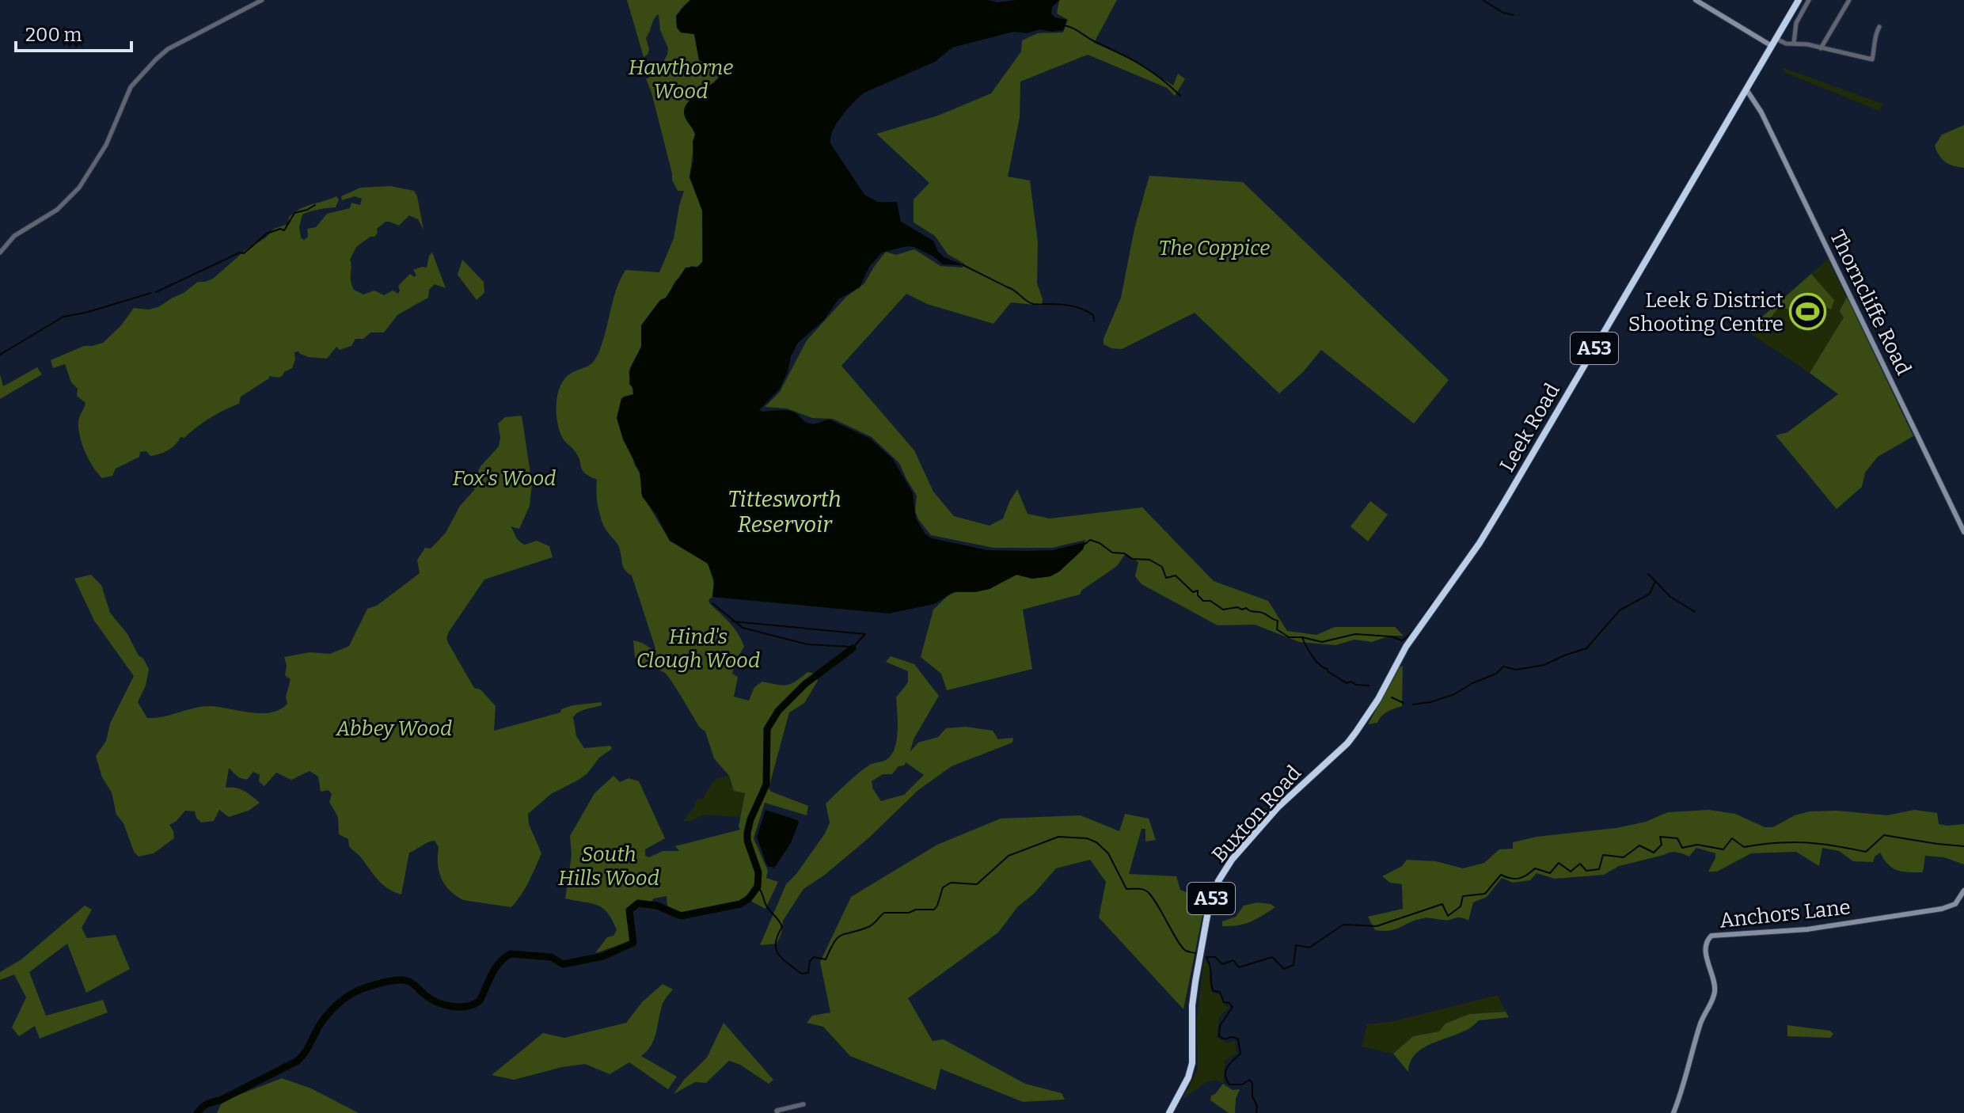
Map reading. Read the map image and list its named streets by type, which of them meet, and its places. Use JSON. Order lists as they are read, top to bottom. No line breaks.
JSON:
{"streets":{"highway":["A53","Leek Road","Buxton Road"],"street":["Thorncliffe Road","Anchors Lane"]},"crossings":[["Thorncliffe Road","Leek Road"],["Leek Road","Buxton Road"]],"water":["Tittesworth Reservoir"],"parks":["Hawthorne Wood","The Coppice","Fox's Wood","Hind's Clough Wood","Abbey Wood","South Hills Wood"],"places":{"sports":["Leek & District Shooting Centre"]},"scale_bar":"200 m"}
